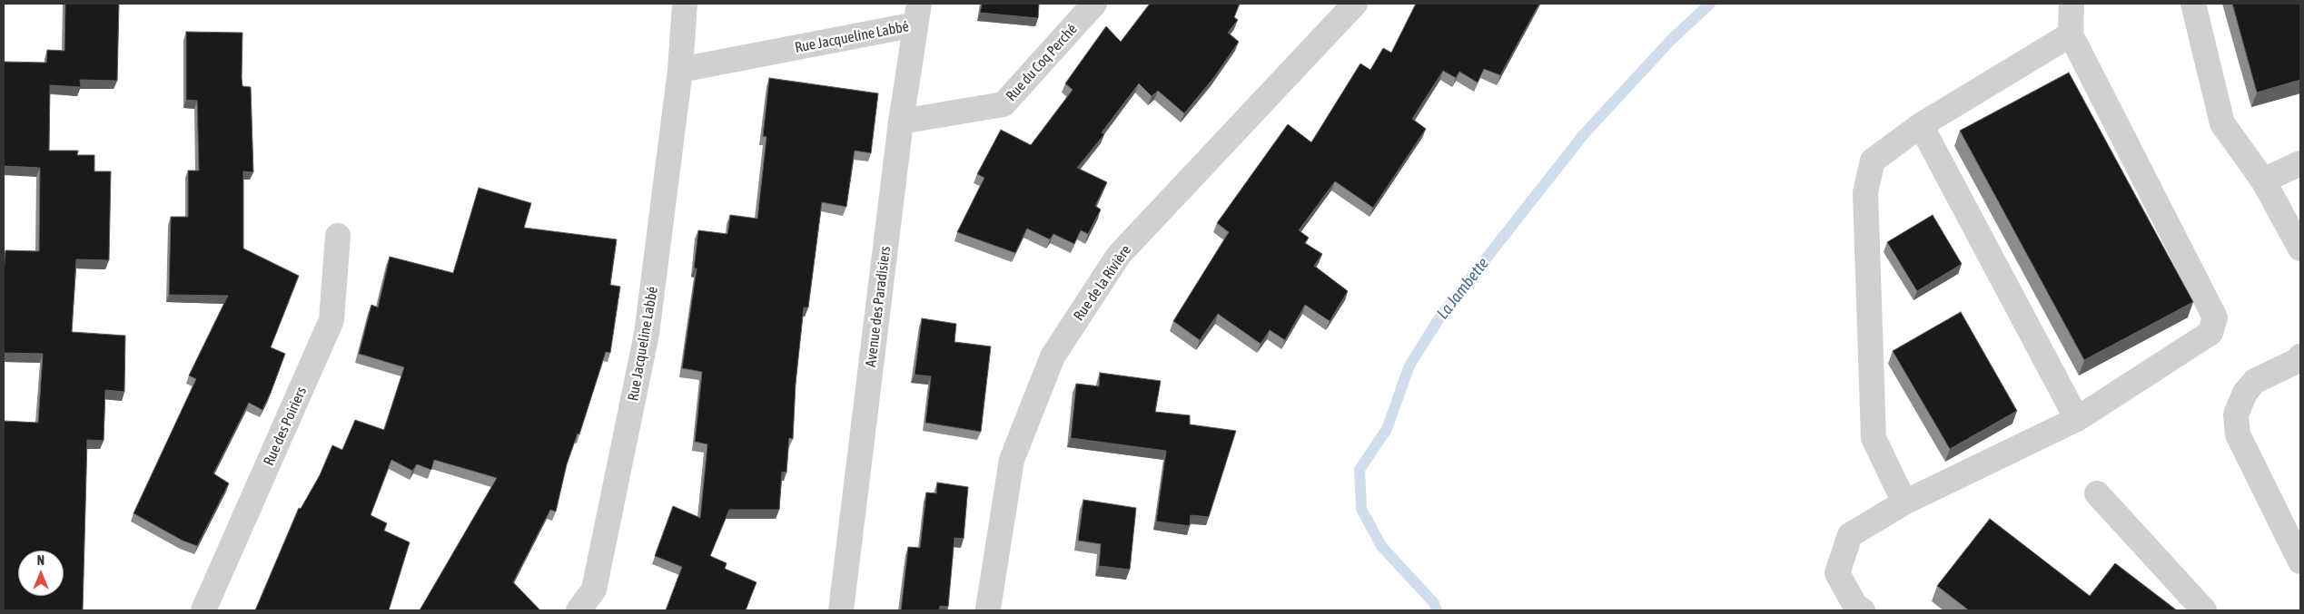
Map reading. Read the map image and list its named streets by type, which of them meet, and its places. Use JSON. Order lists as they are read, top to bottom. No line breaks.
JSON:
{"streets":{"street":["Rue Jacqueline Labbé","Rue du Coq Perché","Rue de la Rivière","Avenue des Paradisiers","Rue des Poiriers"]},"crossings":[["Rue Jacqueline Labbé","Avenue des Paradisiers"],["Rue du Coq Perché","Avenue des Paradisiers"]],"water":["La Jambette"],"north":"top"}
